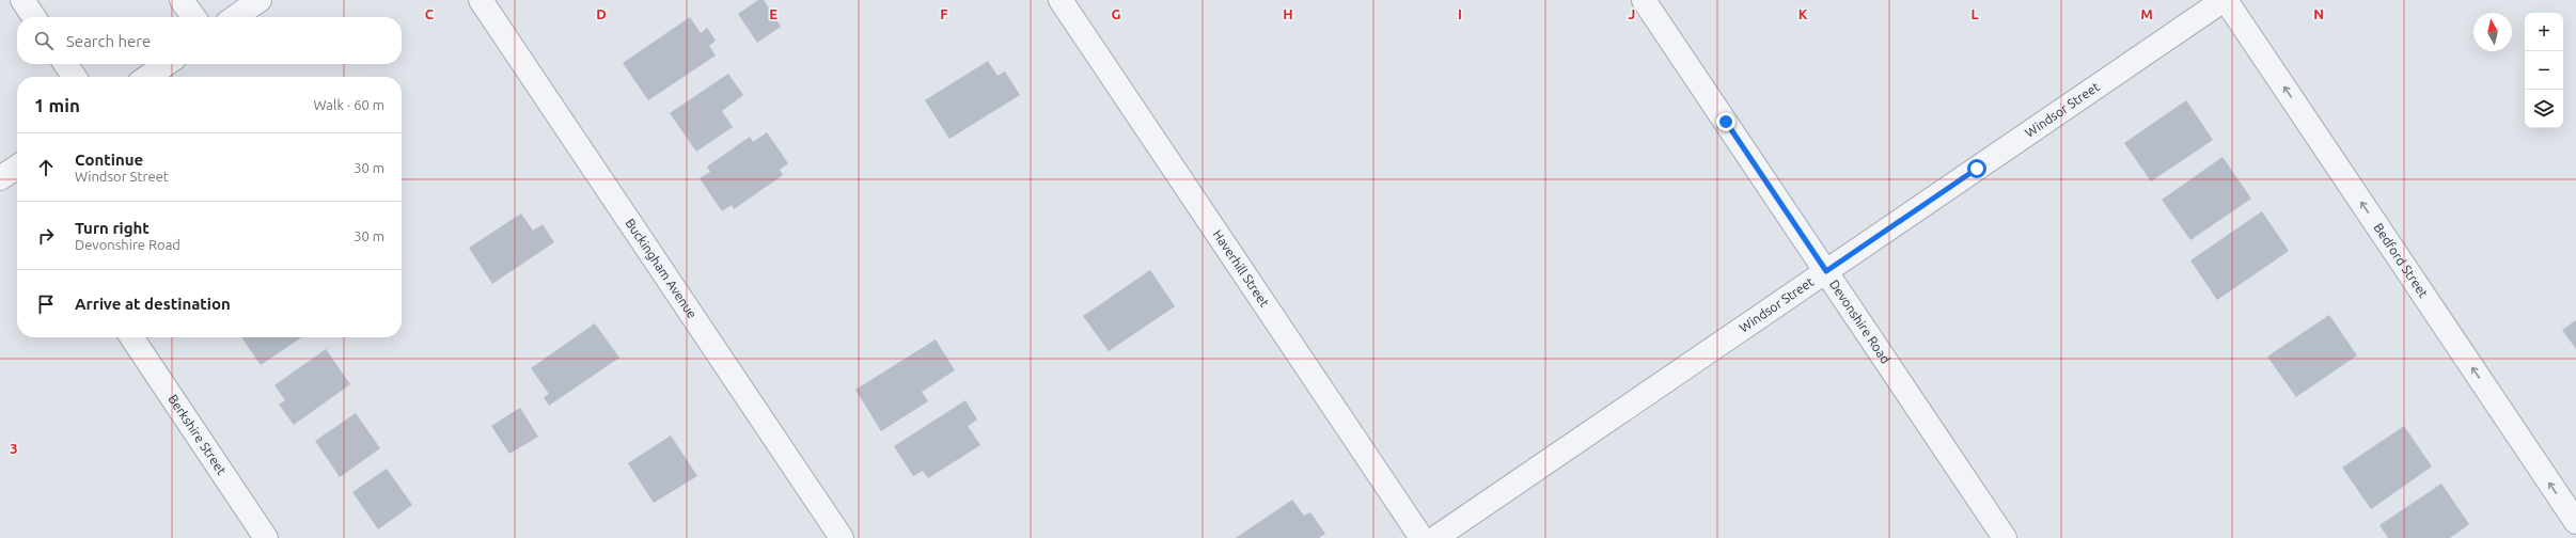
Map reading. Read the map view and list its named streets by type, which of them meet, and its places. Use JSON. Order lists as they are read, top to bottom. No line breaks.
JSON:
{"streets":{"street":["Windsor Street","Bedford Street","Buckingham Avenue","Haverhill Street","Devonshire Road","Berkshire Street"]},"crossings":[["Windsor Street","Bedford Street"],["Windsor Street","Devonshire Road"]],"one_way":["Bedford Street"],"north":"top","page":{"map_buttons":["+","−"],"search":"Search here","heading":["1 min","Walk · 60 m"],"list":[["Continue","Windsor Street","30 m"],["Turn right","Devonshire Road","30 m"],"Arrive at destination"]},"grid":{"columns":["C","D","E","F","G","H","I","J","K","L","M","N"],"rows":["3"]}}
